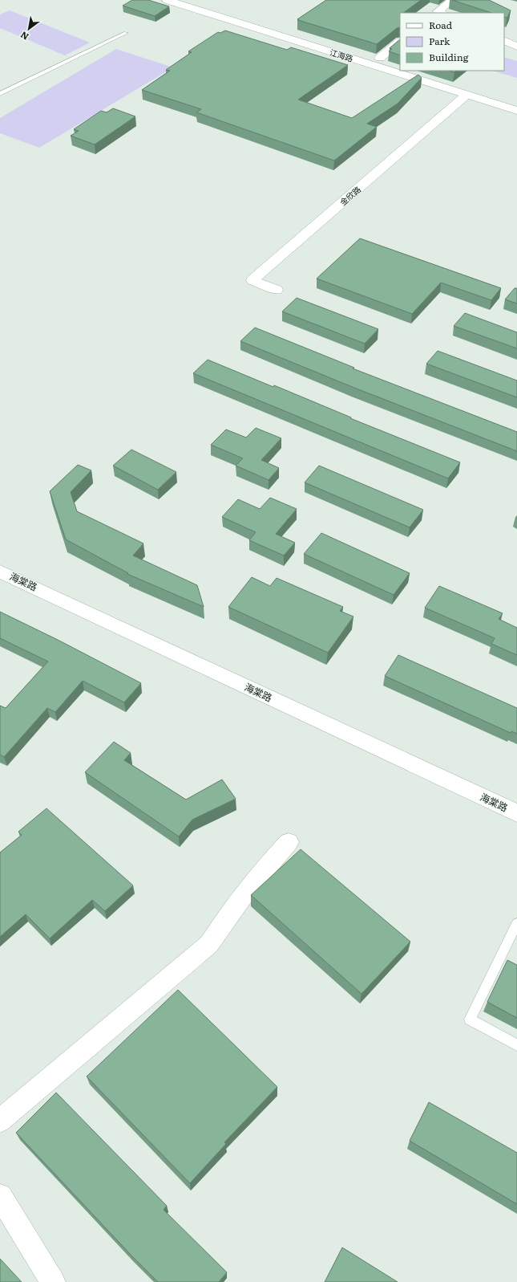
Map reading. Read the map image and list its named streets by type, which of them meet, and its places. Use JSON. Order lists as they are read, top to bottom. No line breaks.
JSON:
{"streets":{"street":["江海路","金欣路","海棠路"]},"crossings":[["江海路","金欣路"]],"legend":["Road","Park","Building"],"north":"bottom left"}
